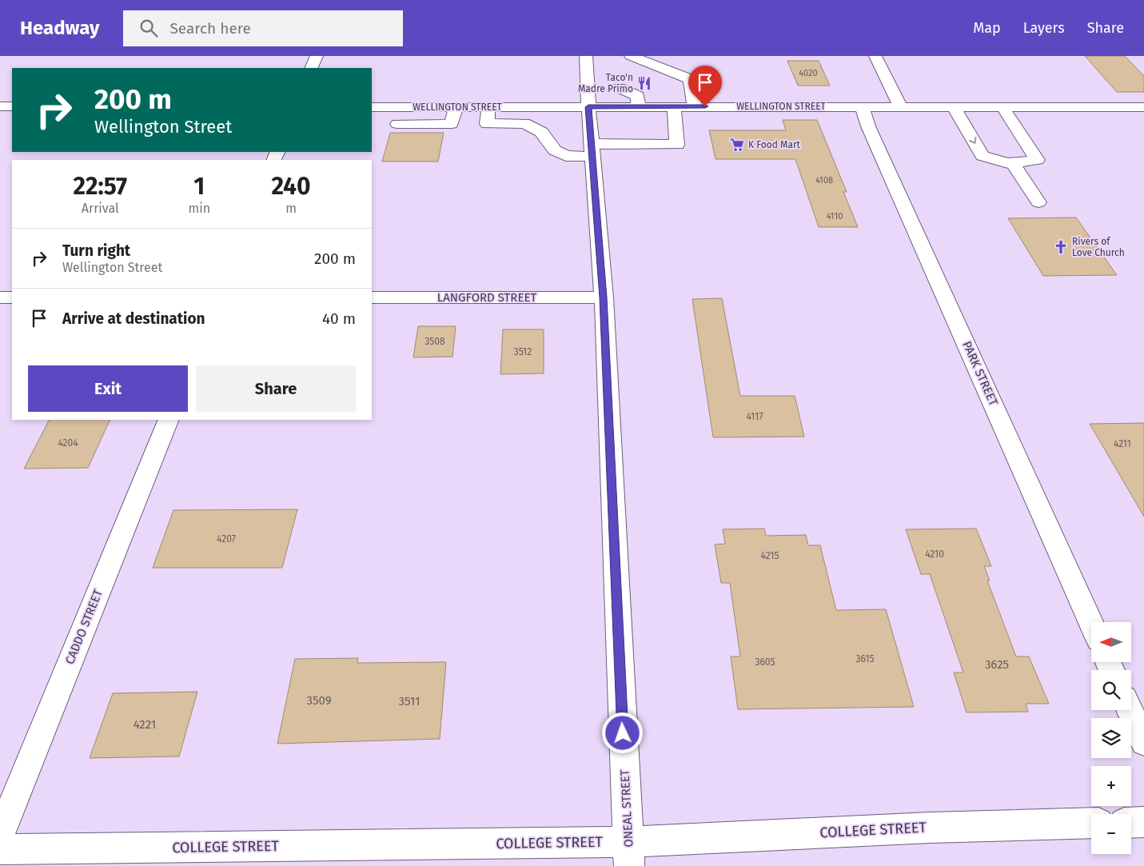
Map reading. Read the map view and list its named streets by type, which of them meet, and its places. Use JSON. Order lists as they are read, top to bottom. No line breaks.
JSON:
{"streets":{"street":["WELLINGTON STREET","LANGFORD STREET","PARK STREET","CADDO STREET","ONEAL STREET","COLLEGE STREET"]},"crossings":[["WELLINGTON STREET","PARK STREET"],["WELLINGTON STREET","ONEAL STREET"],["LANGFORD STREET","ONEAL STREET"],["ONEAL STREET","COLLEGE STREET"]],"places":{"restaurant":["Taco'n Madre Primo"],"supermarket":["K Food Mart"],"church":["Rivers of Love Church"]},"house_numbers":["4020","4108","4110","3508","3512","4117","4204","4211","4207","4210","4215","3615","3605","3625","3509","3511","4221"],"north":"left","page":{"header":"Headway","search":"Search here","nav":["Map","Layers","Share"],"turn":["200 m","Wellington Street"],"eta":["22:57","Arrival","1","min","240","m"],"list":[{"name":"Turn right","note":"Wellington Street","value":"200 m"},{"name":"Arrive at destination","value":"40 m"}],"buttons":["Exit","Share"],"map_buttons":["+","−"]}}
